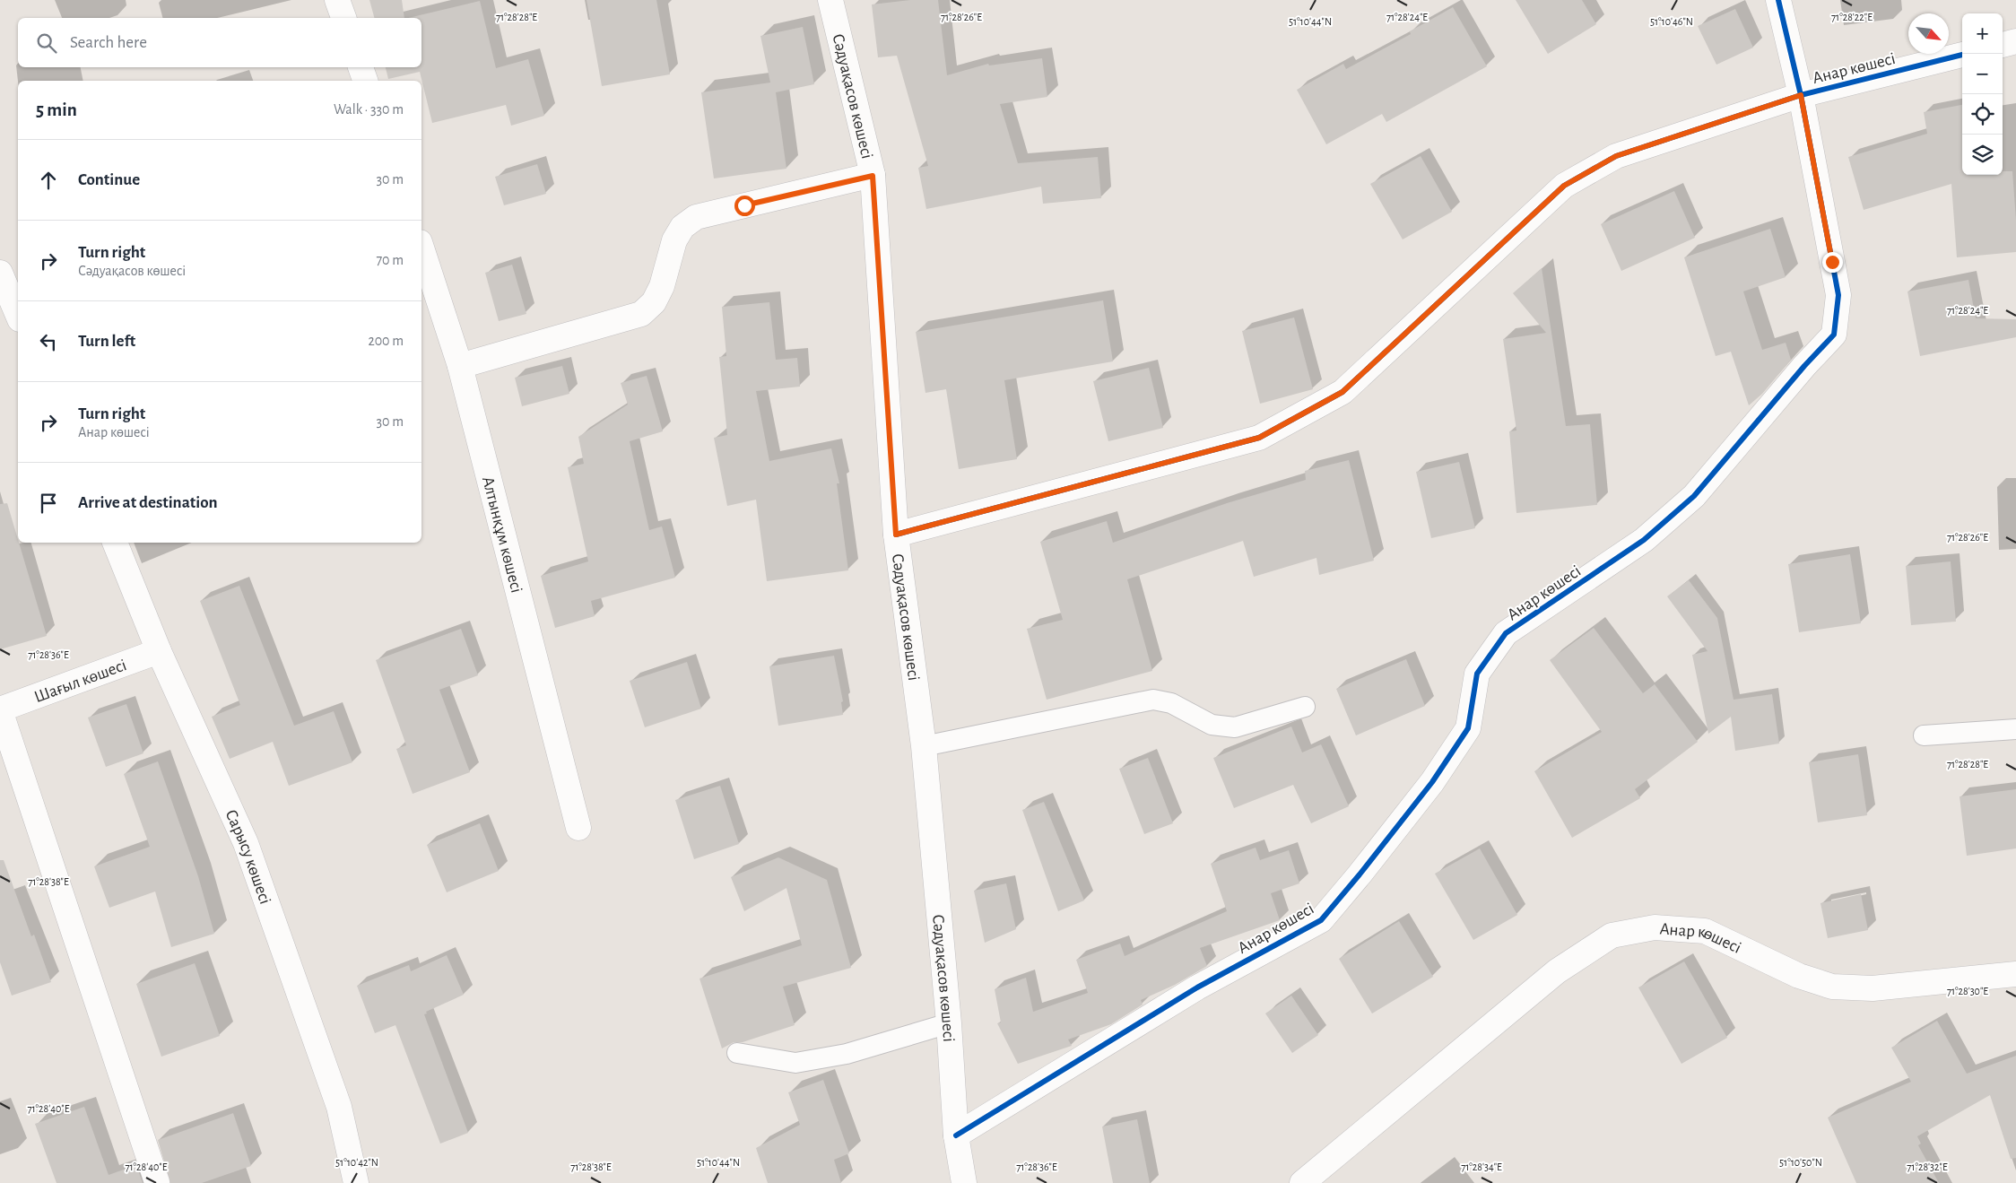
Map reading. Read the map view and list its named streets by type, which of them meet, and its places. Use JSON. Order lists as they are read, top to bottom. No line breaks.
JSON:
{"streets":{"street":["Анар көшесі","Сәдуақасов көшесі","Алтынқұм көшесі","Шағыл көшесі","Сарысу көшесі"]},"crossings":[["Анар көшесі","Сәдуақасов көшесі"],["Шағыл көшесі","Сарысу көшесі"]],"north":"bottom right","page":{"map_buttons":["+","−"],"search":"Search here","heading":["5 min","Walk · 330 m"],"list":[["Continue","30 m"],["Turn right","Сәдуақасов көшесі","70 m"],["Turn left","200 m"],["Turn right","Анар көшесі","30 m"],"Arrive at destination"]},"coordinates":["71°28'28\"E","71°28'22\"E","71°28'26\"E","71°28'24\"E","51°10'44\"N","51°10'46\"N","71°28'36\"E","71°28'38\"E","71°28'30\"E","71°28'40\"E","51°10'42\"N","51°10'50\"N","71°28'34\"E","71°28'32\"E"]}
